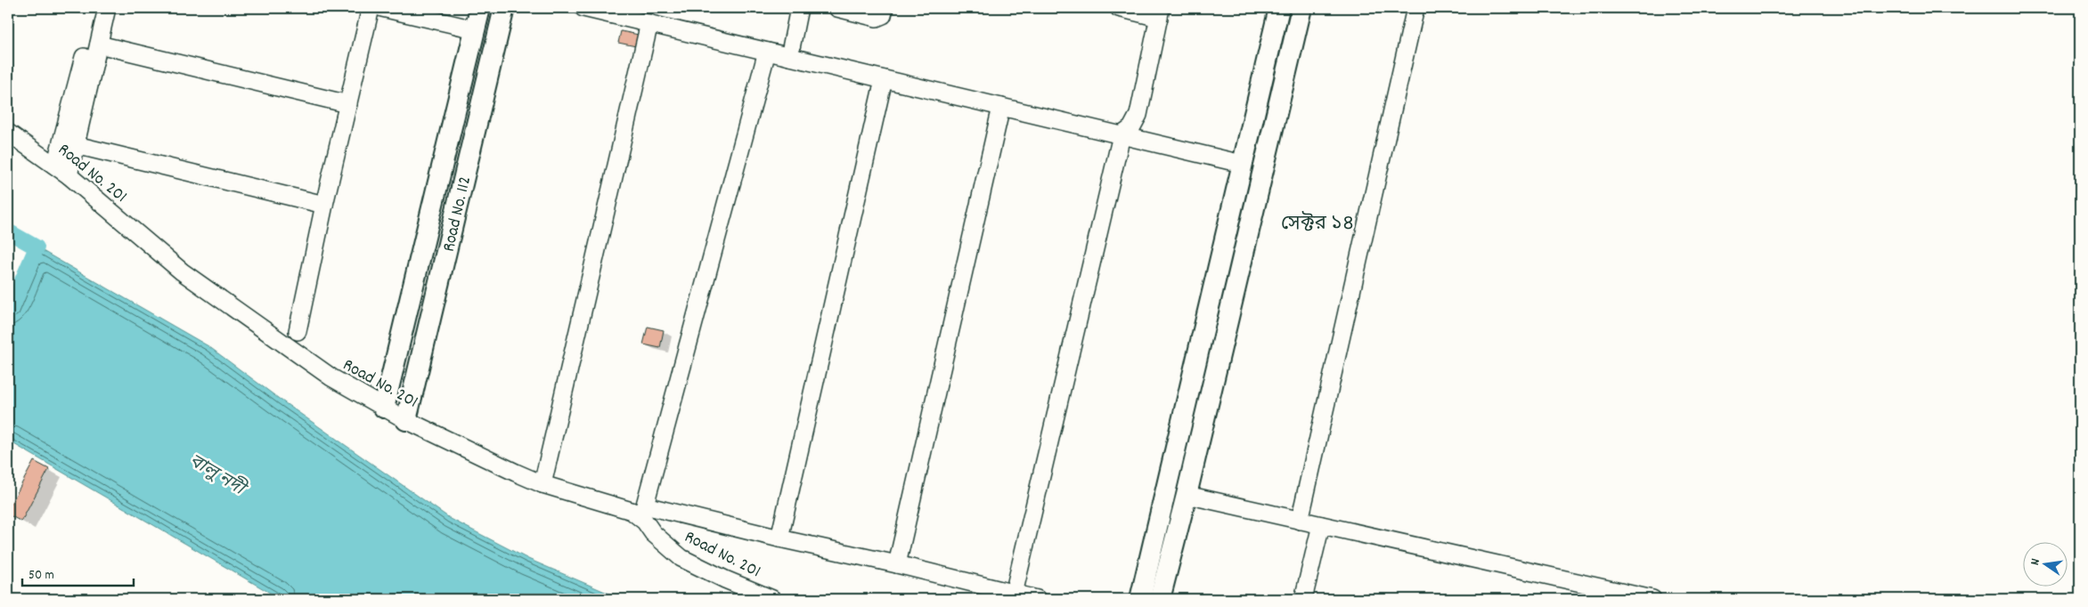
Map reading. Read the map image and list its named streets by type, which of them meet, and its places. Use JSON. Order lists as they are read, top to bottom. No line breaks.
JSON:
{"streets":{"street":["Road No. 201","Road No. 112"]},"crossings":[["Road No. 201","Road No. 112"]],"districts":["সেক্টর ১৪"],"water":["বালু নদী"],"scale_bar":"50 m","north":"left"}
